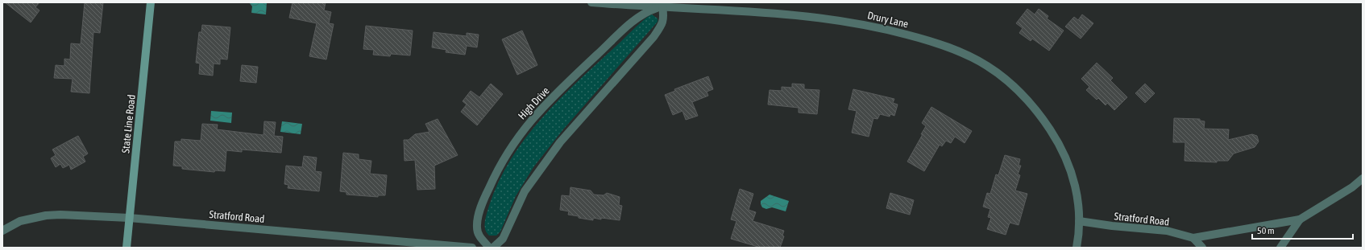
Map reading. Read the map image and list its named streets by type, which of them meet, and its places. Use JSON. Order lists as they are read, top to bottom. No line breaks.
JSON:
{"streets":{"main road":["State Line Road"],"street":["Drury Lane","High Drive","Stratford Road"]},"crossings":[["Drury Lane","High Drive"],["Drury Lane","Stratford Road"],["State Line Road","Stratford Road"]],"scale_bar":"50 m"}
